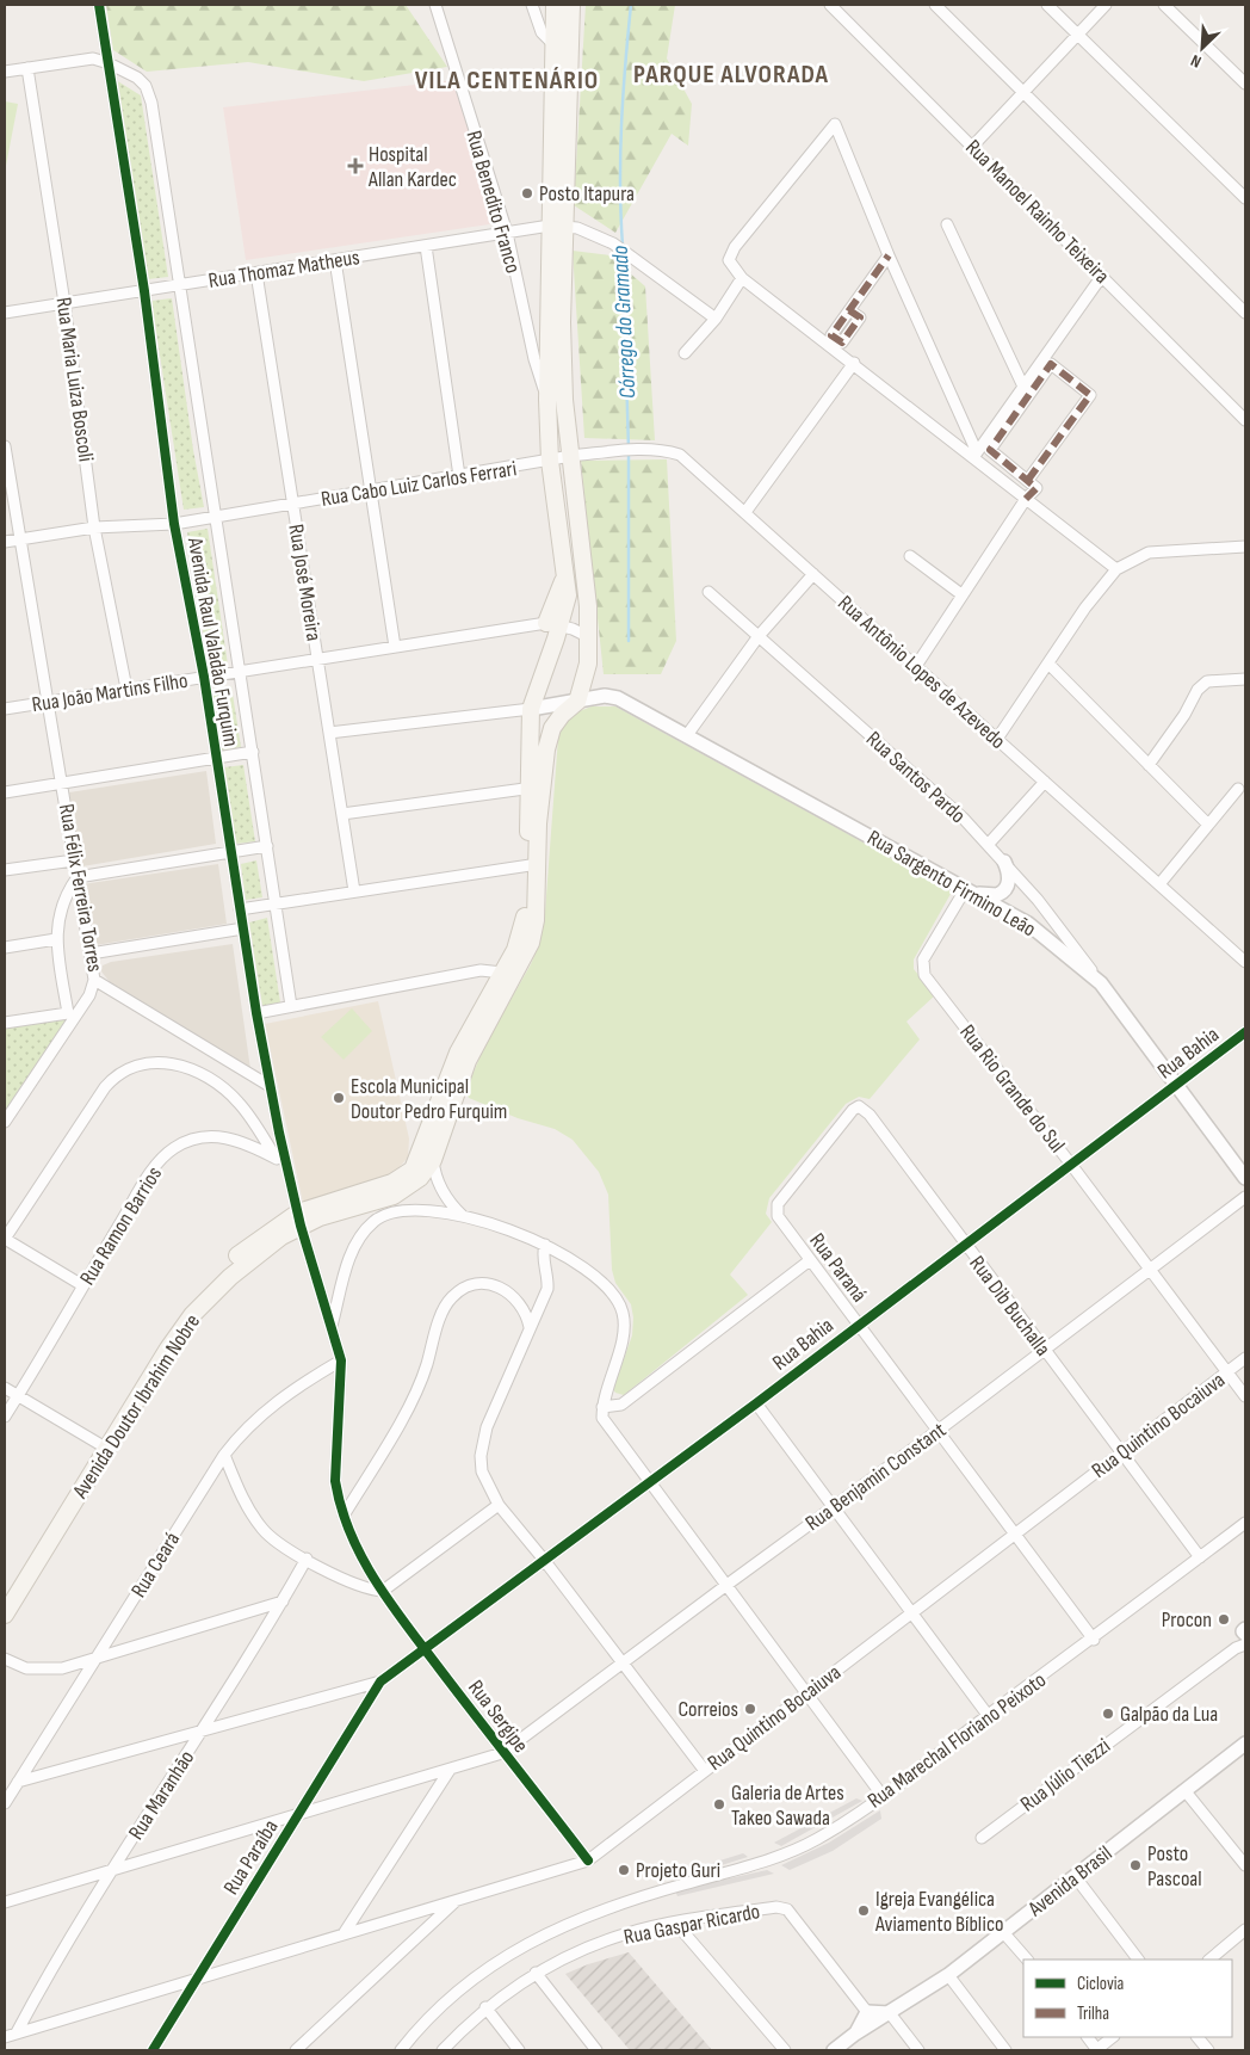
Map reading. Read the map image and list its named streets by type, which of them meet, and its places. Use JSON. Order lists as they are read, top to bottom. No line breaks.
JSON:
{"streets":{"main road":["Avenida Doutor Ibrahim Nobre"],"street":["Rua Benedito Franco","Rua Manoel Rainho Teixeira","Rua Thomaz Matheus","Rua Maria Luiza Boscoli","Rua Cabo Luiz Carlos Ferrari","Rua José Moreira","Avenida Raul Valadão Furquim","Rua Antônio Lopes de Azevedo","Rua João Martins Filho","Rua Santos Pardo","Rua Sargento Firmino Leão","Rua Félix Ferreira Torres","Rua Bahia","Rua Rio Grande do Sul","Rua Ramon Barrios","Rua Paraná","Rua Dib Buchalla","Rua Quintino Bocaiuva","Rua Benjamin Constant","Rua Ceará","Rua Sergipe","Rua Marechal Floriano Peixoto","Rua Júlio Tiezzi","Rua Maranhão","Rua Paraíba","Avenida Brasil","Rua Gaspar Ricardo"]},"crossings":[["Rua Benedito Franco","Rua Thomaz Matheus"],["Rua Thomaz Matheus","Rua Maria Luiza Boscoli"],["Rua Thomaz Matheus","Rua José Moreira"],["Rua Thomaz Matheus","Avenida Raul Valadão Furquim"],["Rua Maria Luiza Boscoli","Rua Cabo Luiz Carlos Ferrari"],["Rua Maria Luiza Boscoli","Rua João Martins Filho"],["Rua Cabo Luiz Carlos Ferrari","Rua José Moreira"],["Rua Cabo Luiz Carlos Ferrari","Avenida Raul Valadão Furquim"],["Rua Cabo Luiz Carlos Ferrari","Rua Antônio Lopes de Azevedo"],["Rua Cabo Luiz Carlos Ferrari","Rua Félix Ferreira Torres"],["Rua José Moreira","Rua João Martins Filho"],["Avenida Raul Valadão Furquim","Rua João Martins Filho"],["Avenida Raul Valadão Furquim","Rua Félix Ferreira Torres"],["Avenida Raul Valadão Furquim","Rua Ramon Barrios"],["Avenida Raul Valadão Furquim","Avenida Doutor Ibrahim Nobre"],["Avenida Raul Valadão Furquim","Rua Ceará"],["Avenida Raul Valadão Furquim","Rua Sergipe"],["Rua João Martins Filho","Rua Félix Ferreira Torres"],["Rua Santos Pardo","Rua Sargento Firmino Leão"],["Rua Sargento Firmino Leão","Rua Bahia"],["Rua Sargento Firmino Leão","Rua Rio Grande do Sul"],["Rua Bahia","Rua Rio Grande do Sul"],["Rua Bahia","Rua Paraná"],["Rua Bahia","Rua Dib Buchalla"],["Rua Bahia","Rua Sergipe"],["Rua Bahia","Rua Paraíba"],["Rua Rio Grande do Sul","Rua Quintino Bocaiuva"],["Rua Rio Grande do Sul","Rua Benjamin Constant"],["Rua Paraná","Rua Dib Buchalla"],["Rua Paraná","Rua Quintino Bocaiuva"],["Rua Paraná","Rua Benjamin Constant"],["Rua Paraná","Rua Marechal Floriano Peixoto"],["Rua Dib Buchalla","Rua Quintino Bocaiuva"],["Rua Dib Buchalla","Rua Benjamin Constant"],["Rua Dib Buchalla","Rua Marechal Floriano Peixoto"],["Rua Quintino Bocaiuva","Rua Sergipe"],["Rua Benjamin Constant","Rua Sergipe"],["Rua Benjamin Constant","Rua Maranhão"],["Rua Benjamin Constant","Rua Paraíba"],["Rua Ceará","Rua Sergipe"]],"districts":["PARQUE ALVORADA","VILA CENTENÁRIO"],"water":["Córrego do Gramado"],"places":{"health":["Hospital Allan Kardec"],"other":["Posto Itapura","Escola Municipal Doutor Pedro Furquim","Procon","Correios","Galpão da Lua","Galeria de Artes Takeo Sawada","Posto Pascoal","Projeto Guri","Igreja Evangélica Aviamento Bíblico"]},"legend":["Ciclovia","Trilha"],"north":"bottom left"}
